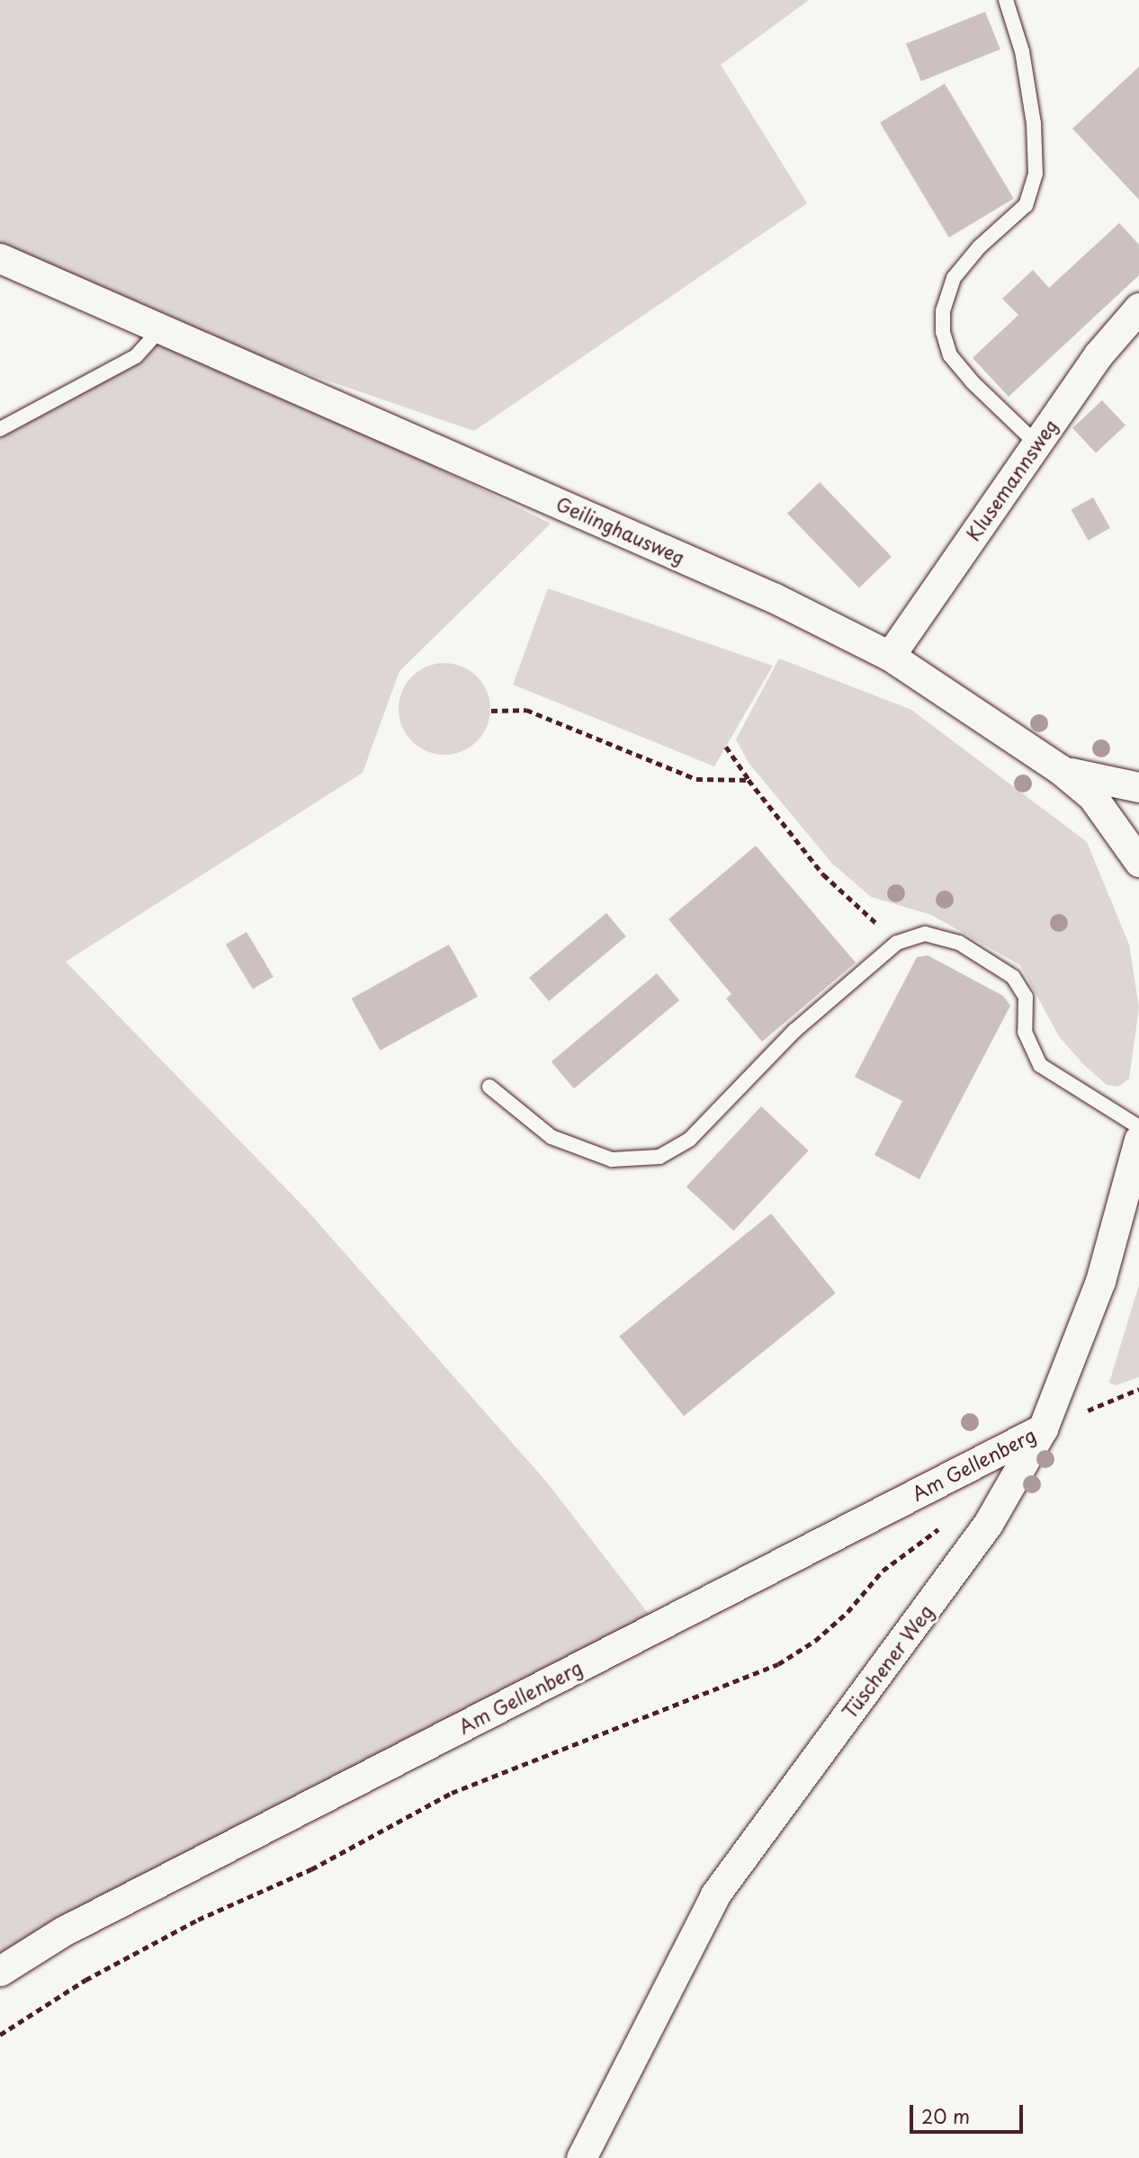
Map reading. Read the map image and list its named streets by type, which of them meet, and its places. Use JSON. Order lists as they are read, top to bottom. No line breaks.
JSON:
{"streets":{"street":["Klusemannsweg","Geilinghausweg","Am Gellenberg","Tüschener Weg"]},"crossings":[["Klusemannsweg","Geilinghausweg"],["Am Gellenberg","Tüschener Weg"]],"scale_bar":"20 m"}
